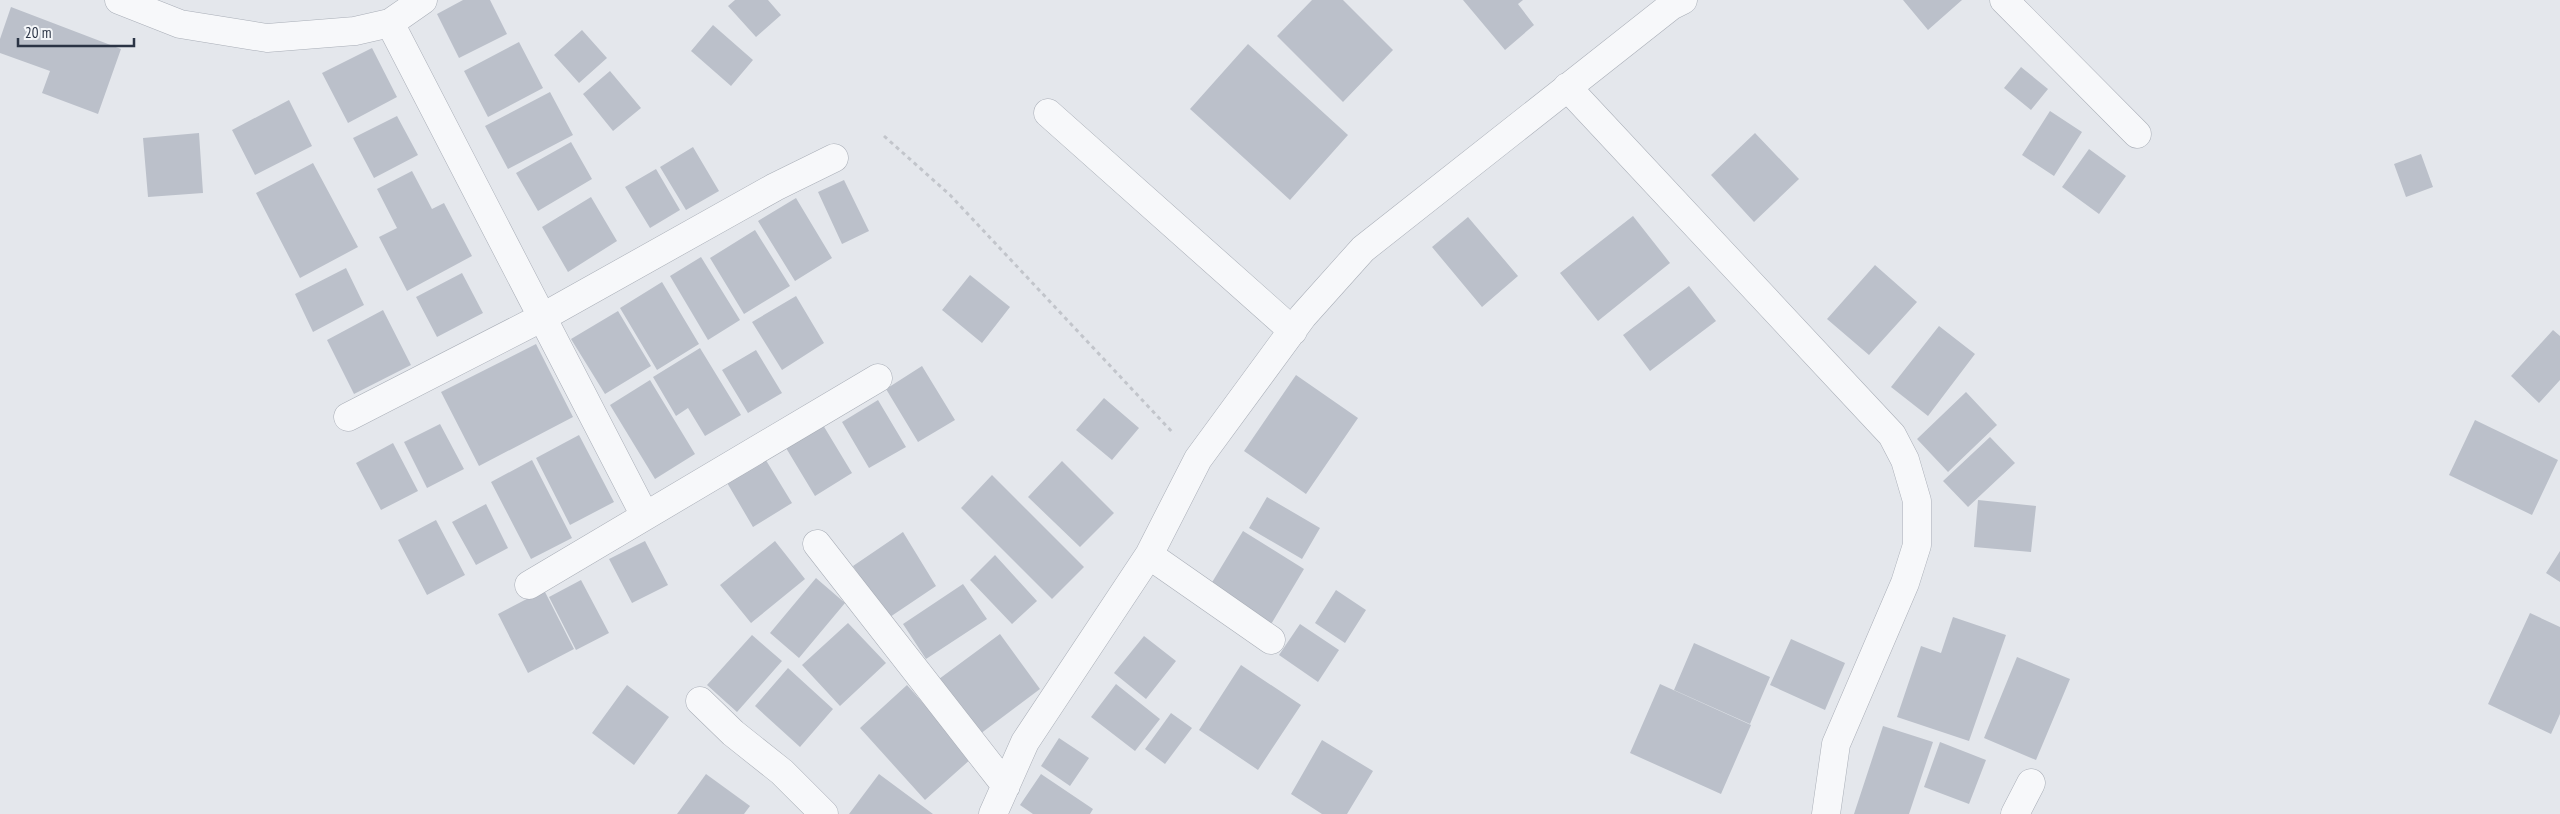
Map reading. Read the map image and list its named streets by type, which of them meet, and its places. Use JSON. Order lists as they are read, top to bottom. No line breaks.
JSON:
{"scale_bar":"20 m"}
